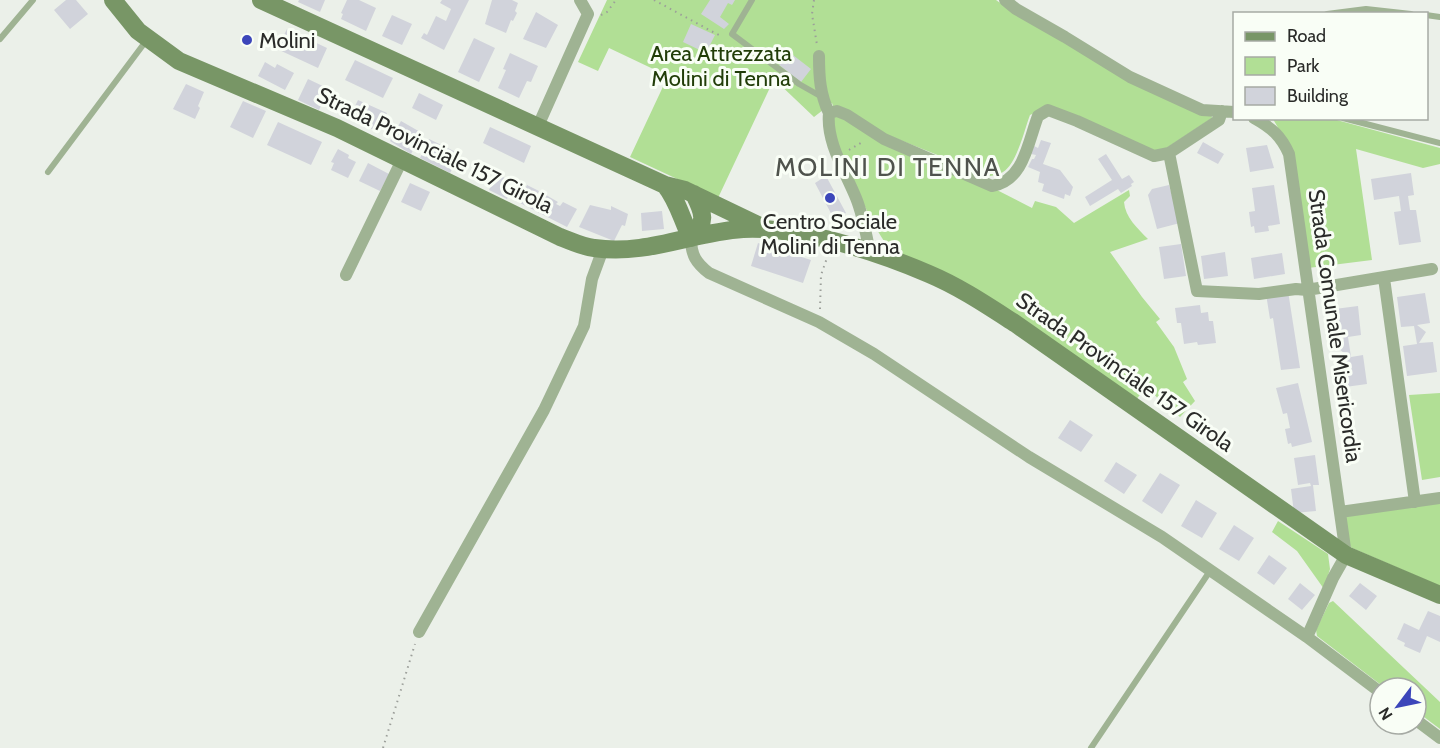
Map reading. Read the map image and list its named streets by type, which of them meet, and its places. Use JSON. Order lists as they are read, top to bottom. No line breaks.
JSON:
{"streets":{"main road":["Strada Provinciale 157 Girola"],"street":["Strada Comunale Misericordia"]},"crossings":[["Strada Provinciale 157 Girola","Strada Comunale Misericordia"]],"districts":["MOLINI DI TENNA"],"parks":["Area Attrezzata Molini di Tenna"],"places":["Molini","Centro Sociale Molini di Tenna"],"legend":["Road","Park","Building"],"north":"bottom left"}
